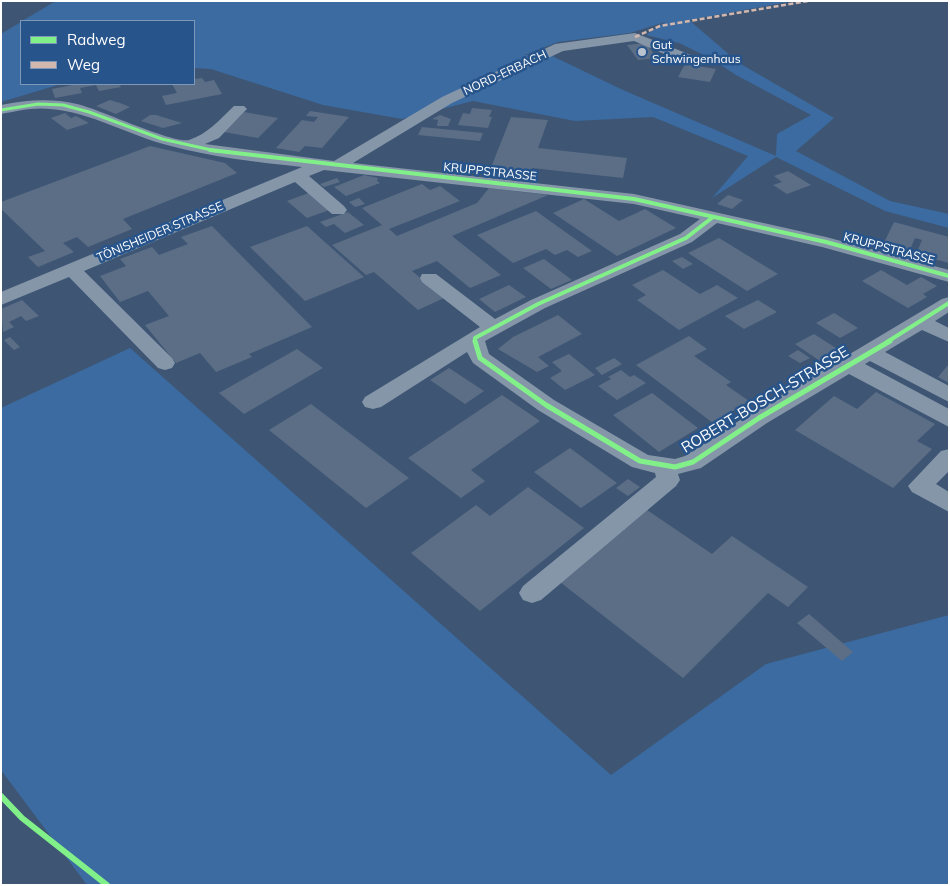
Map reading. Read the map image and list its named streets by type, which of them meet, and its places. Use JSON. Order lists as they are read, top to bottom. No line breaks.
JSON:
{"streets":{"street":["NORD-ERBACH","KRUPPSTRASSE","TÖNISHEIDER STRASSE","ROBERT-BOSCH-STRASSE"]},"crossings":[["NORD-ERBACH","KRUPPSTRASSE"],["NORD-ERBACH","TÖNISHEIDER STRASSE"],["KRUPPSTRASSE","TÖNISHEIDER STRASSE"]],"places":["Gut Schwingenhaus"],"legend":["Radweg","Weg"]}
